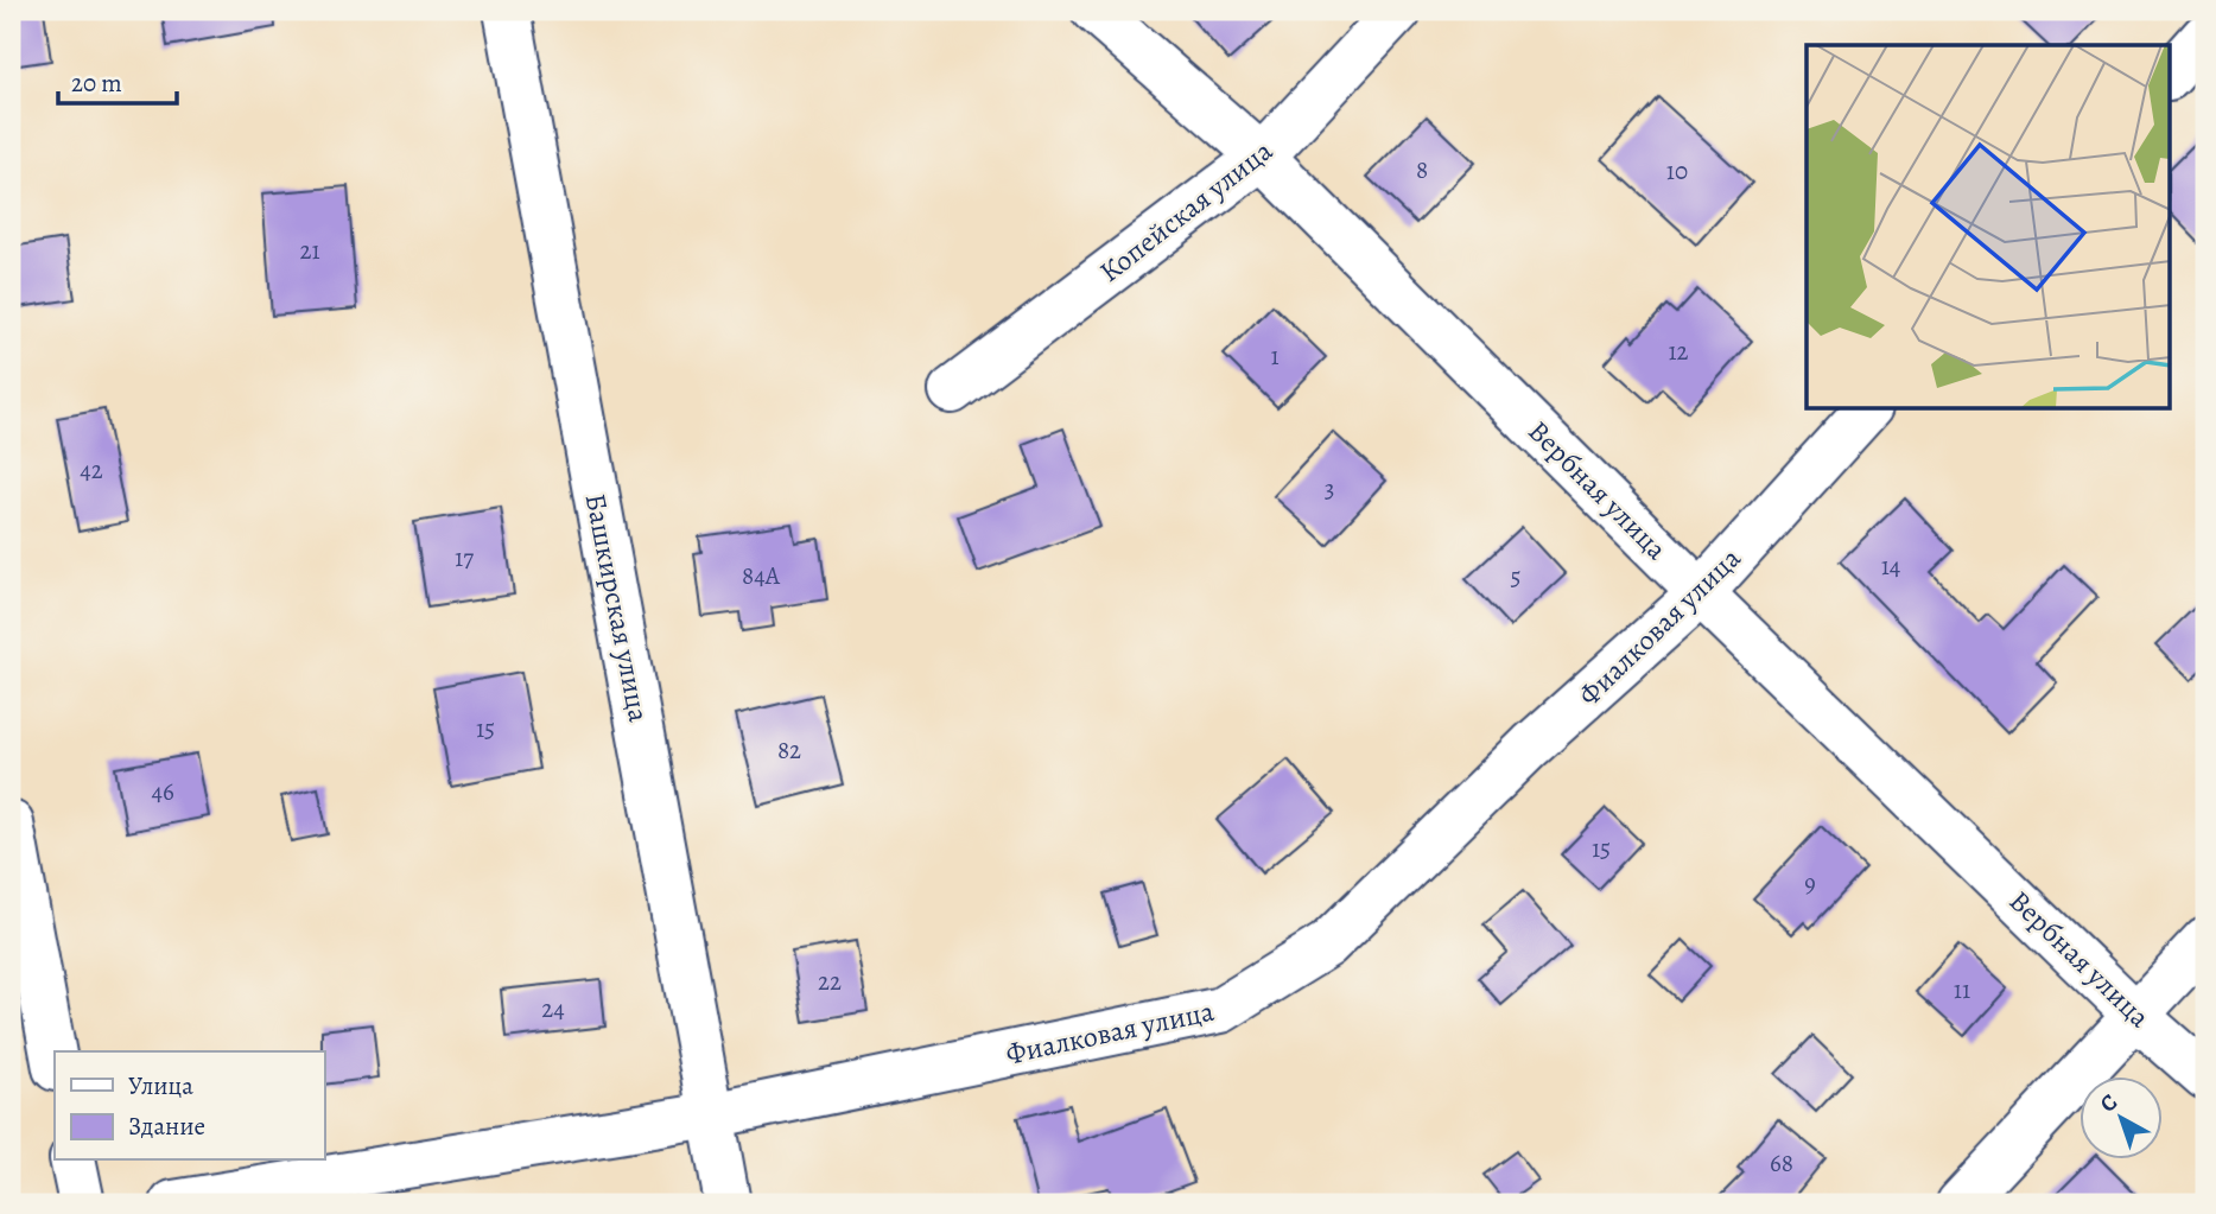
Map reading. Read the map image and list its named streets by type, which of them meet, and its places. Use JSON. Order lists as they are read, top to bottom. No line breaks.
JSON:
{"streets":{"street":["Копейская улица","Вербная улица","Башкирская улица","Фиалковая улица"]},"crossings":[["Копейская улица","Вербная улица"],["Вербная улица","Фиалковая улица"],["Башкирская улица","Фиалковая улица"]],"house_numbers":["8","10","21","12","1","42","3","17","14","84А","5","15","82","46","15","9","22","11","24","68"],"legend":["Улица","Здание"],"scale_bar":"20 m","north":"top left"}
